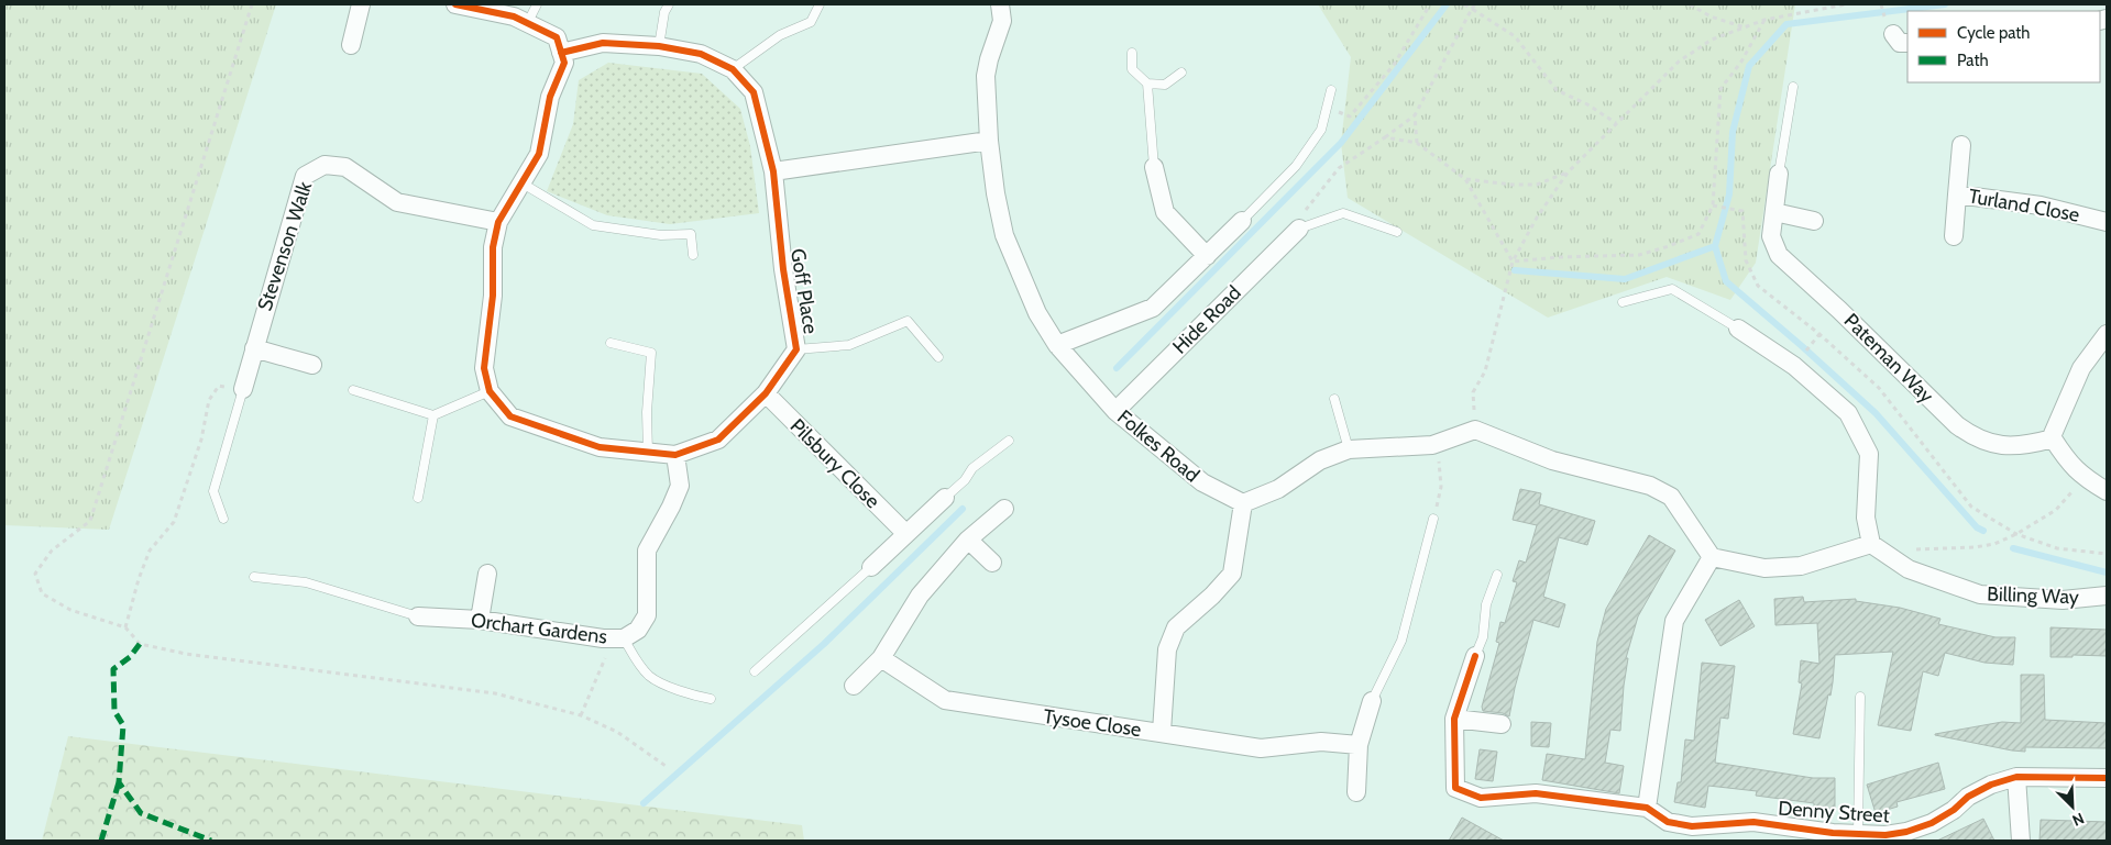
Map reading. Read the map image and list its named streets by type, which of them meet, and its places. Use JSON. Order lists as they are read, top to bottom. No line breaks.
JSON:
{"streets":{"street":["Turland Close","Stevenson Walk","Goff Place","Hide Road","Pateman Way","Folkes Road","Pilsbury Close","Billing Way","Orchart Gardens","Tysoe Close","Denny Street"]},"crossings":[["Goff Place","Pilsbury Close"],["Goff Place","Orchart Gardens"],["Hide Road","Folkes Road"],["Folkes Road","Tysoe Close"]],"legend":["Cycle path","Path"],"north":"bottom right"}
